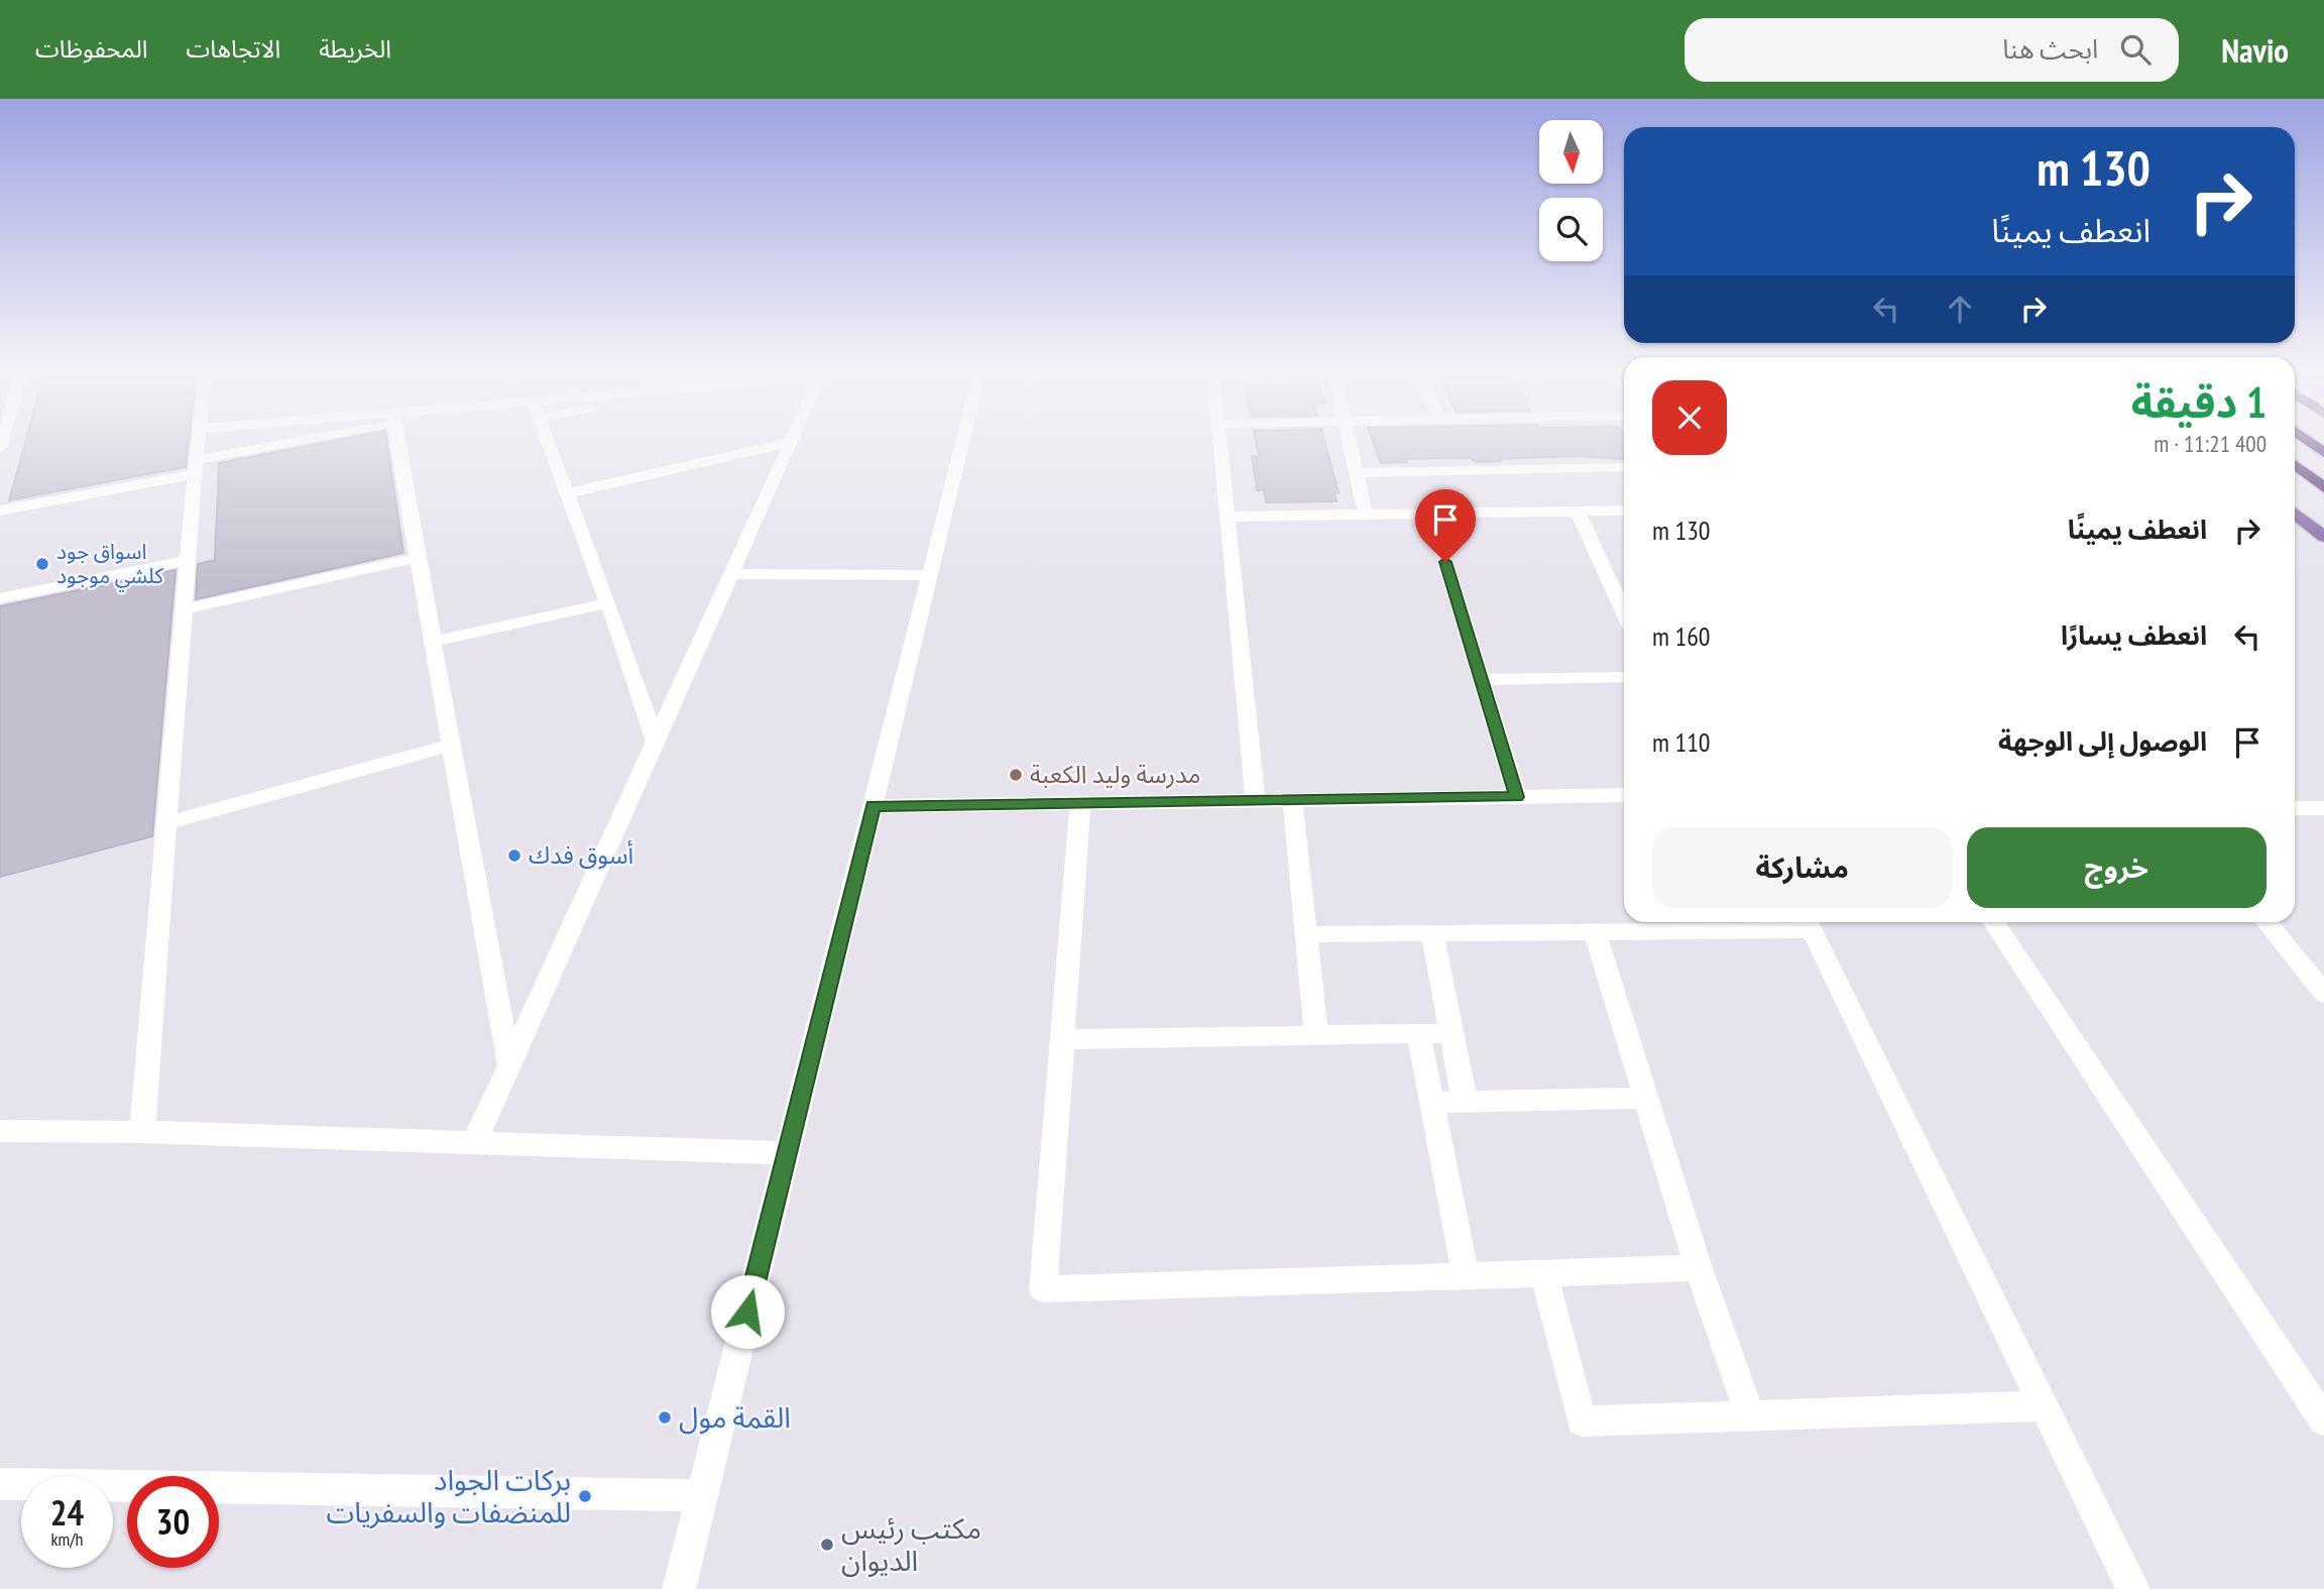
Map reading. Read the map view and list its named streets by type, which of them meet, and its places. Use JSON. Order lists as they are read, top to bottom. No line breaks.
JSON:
{"places":["اسواق جود كلشي موجود","مدرسة وليد الكعبة","أسوق فدك","القمة مول","بركات الجواد للمنضفات والسفريات","مكتب رئيس الديوان"],"north":"bottom","page":{"header":"Navio","search":"ابحث هنا","nav":["الخريطة","الاتجاهات","المحفوظات"],"turn":["130 m","انعطف يمينًا"],"heading":["1 دقيقة","400 m · 11:21"],"list":[{"name":"انعطف يمينًا","value":"130 m"},{"name":"انعطف يسارًا","value":"160 m"},{"name":"الوصول إلى الوجهة","value":"110 m"}],"buttons":["خروج","مشاركة"],"speed":"24 km/h","limit":"30"}}
